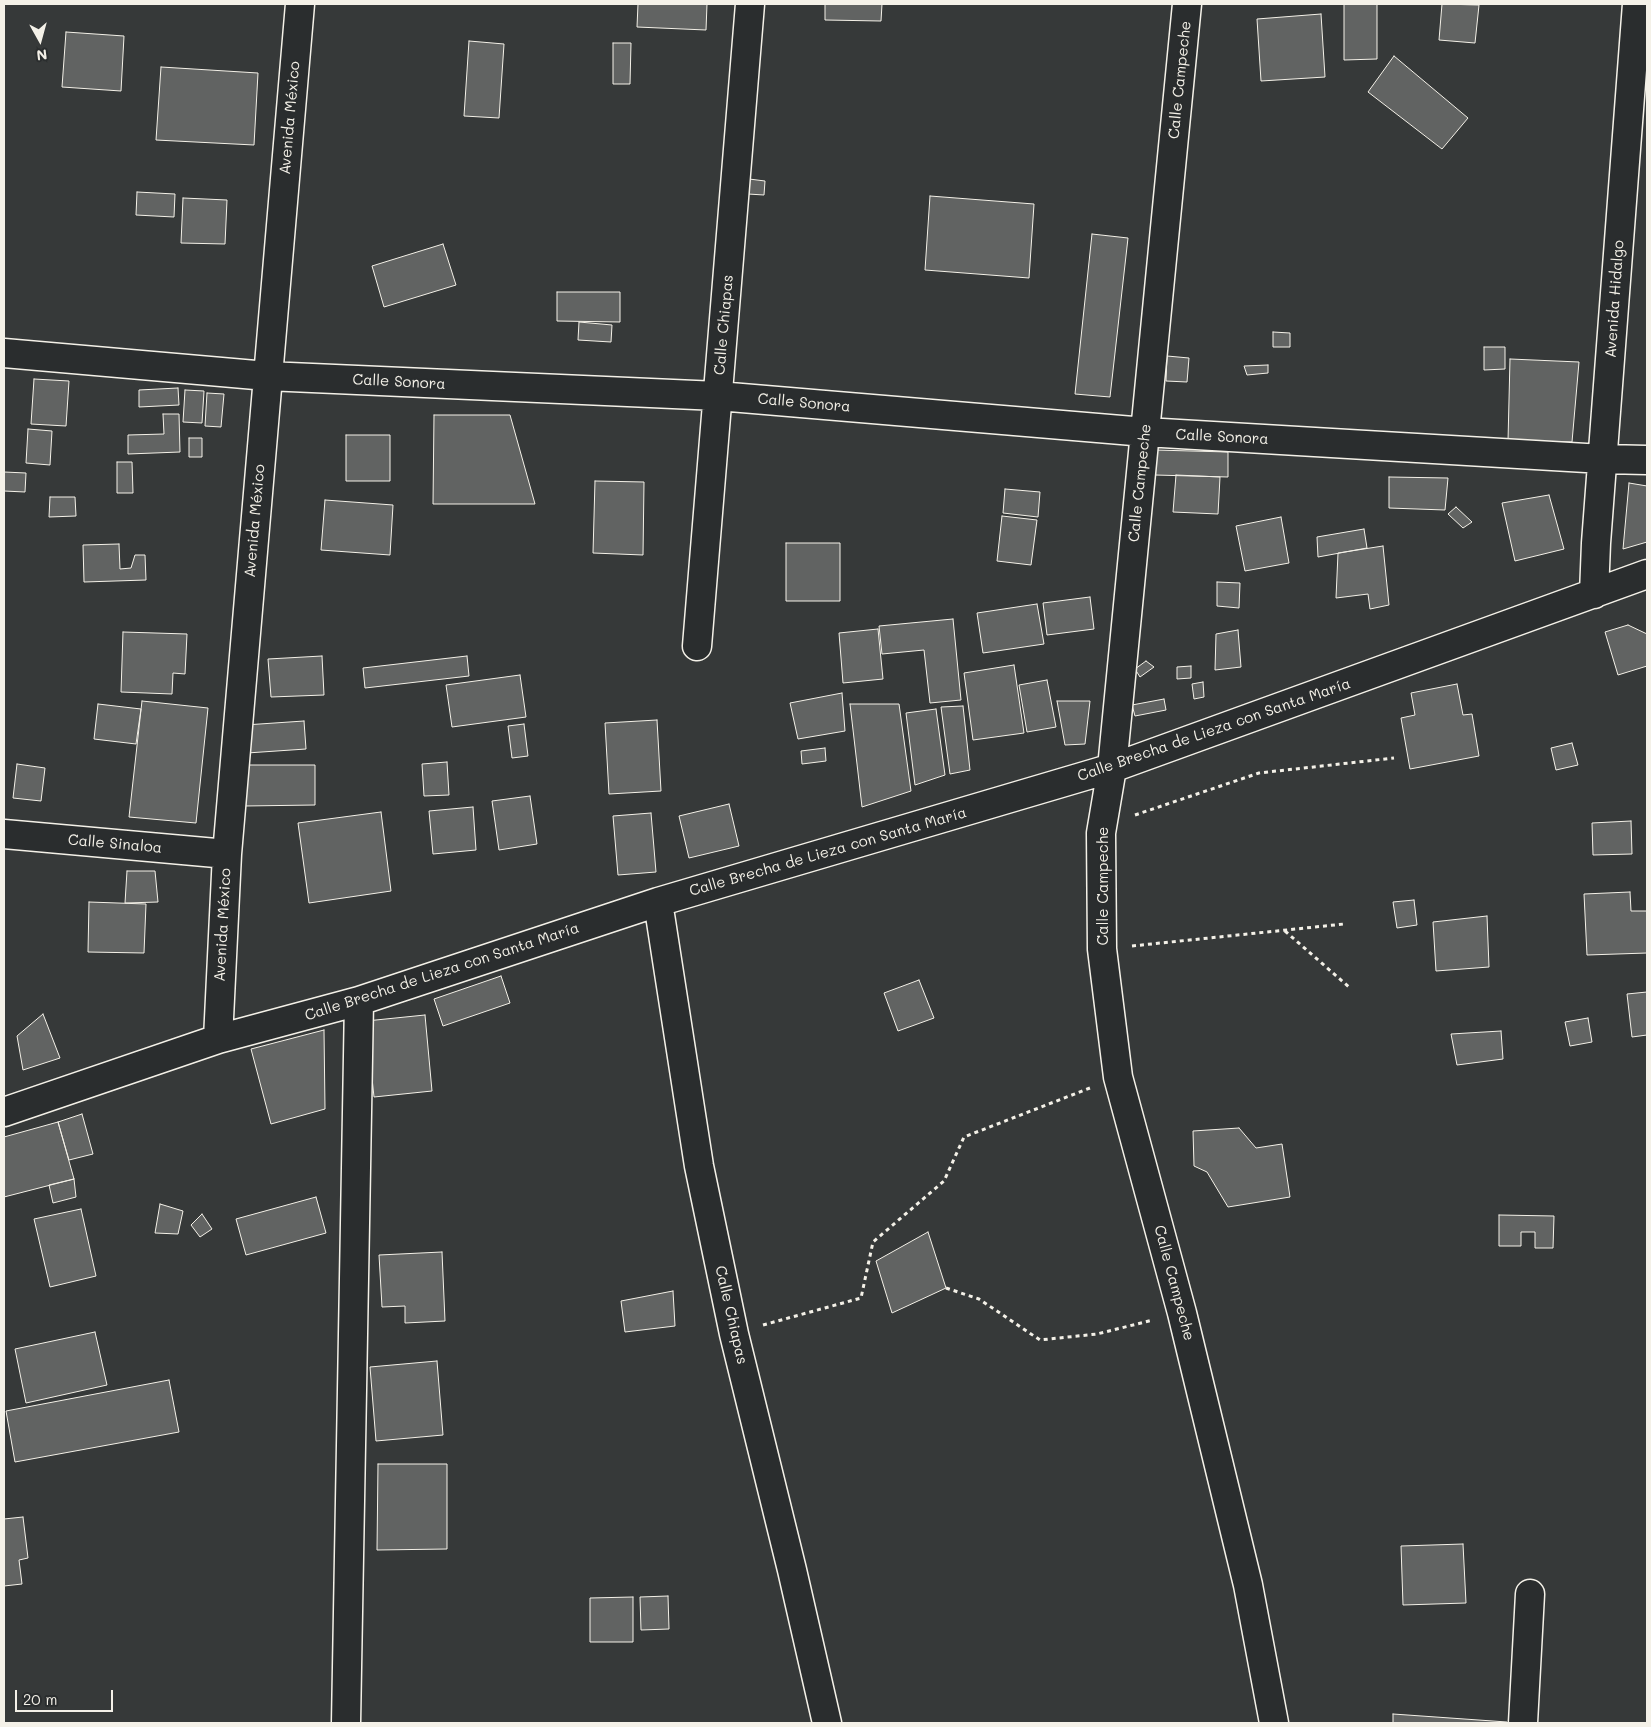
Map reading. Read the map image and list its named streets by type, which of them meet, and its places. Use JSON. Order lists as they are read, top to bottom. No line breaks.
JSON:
{"streets":{"street":["Calle Campeche","Avenida México","Avenida Hidalgo","Calle Chiapas","Calle Sonora","Calle Brecha de Lieza con Santa María","Calle Sinaloa"]},"crossings":[["Calle Campeche","Calle Sonora"],["Calle Campeche","Calle Brecha de Lieza con Santa María"],["Avenida México","Calle Sonora"],["Avenida México","Calle Brecha de Lieza con Santa María"],["Avenida México","Calle Sinaloa"],["Avenida Hidalgo","Calle Sonora"],["Avenida Hidalgo","Calle Brecha de Lieza con Santa María"],["Calle Chiapas","Calle Sonora"],["Calle Chiapas","Calle Brecha de Lieza con Santa María"]],"scale_bar":"20 m","north":"bottom"}
